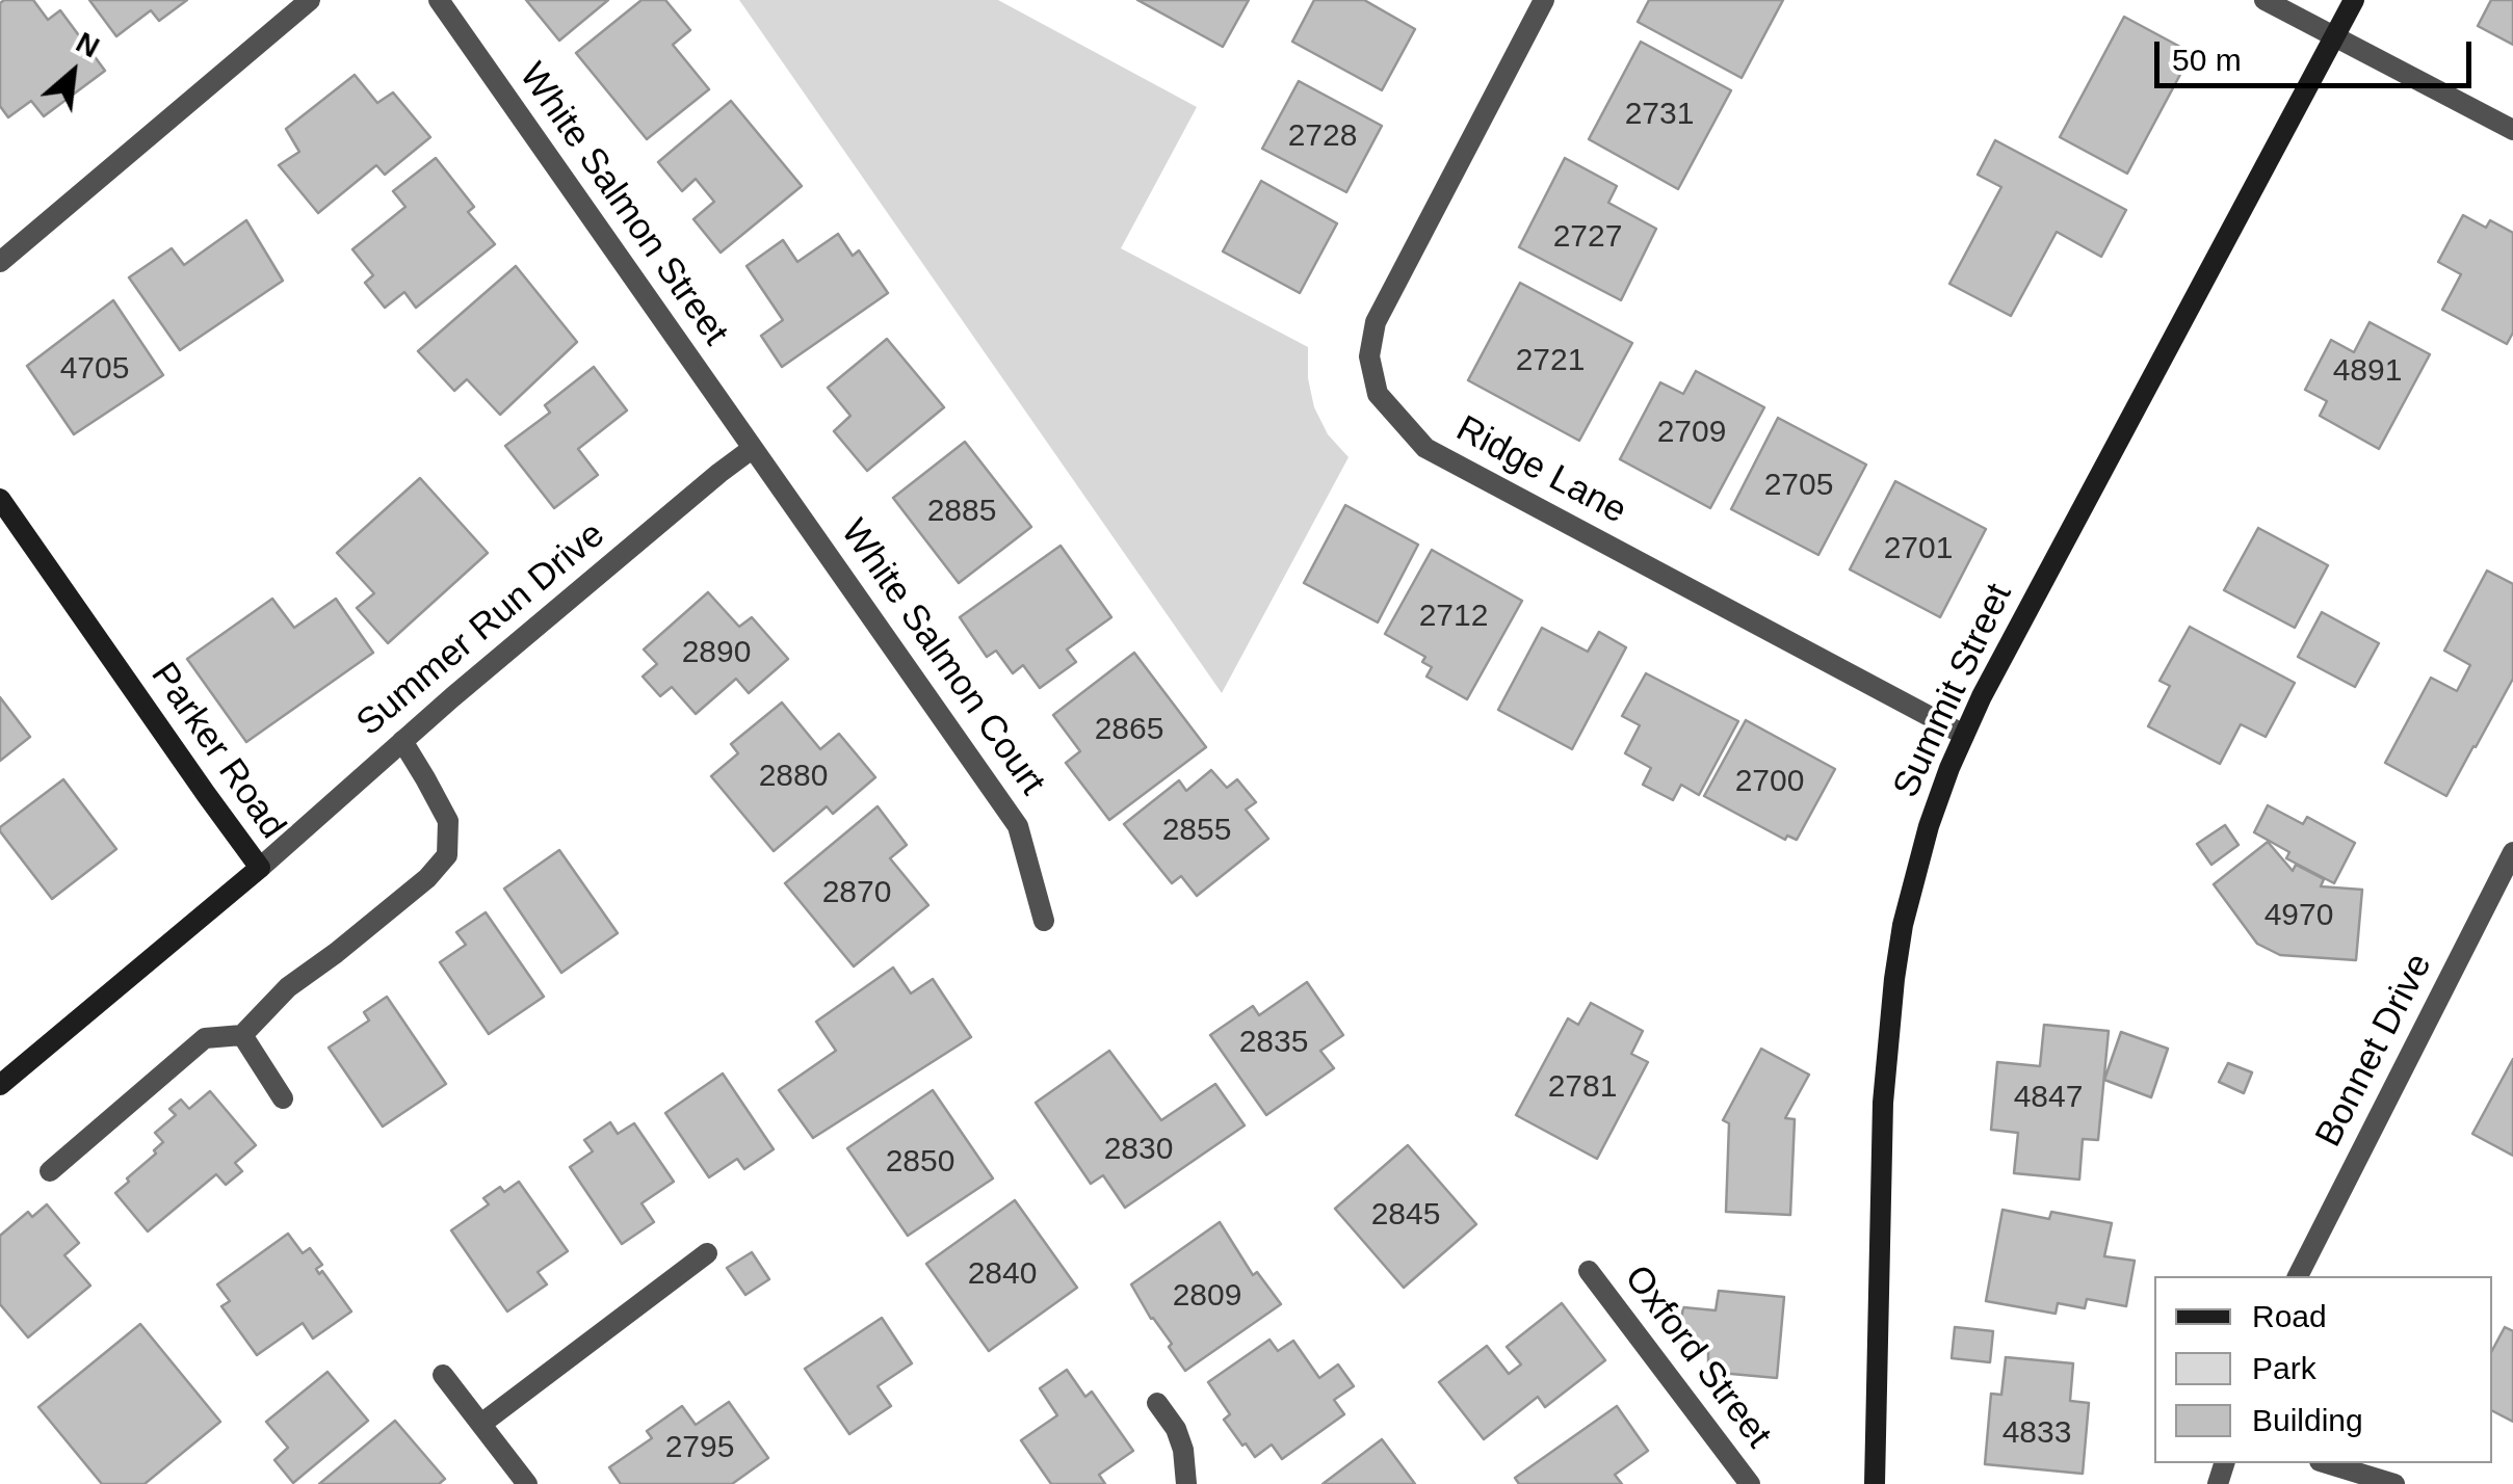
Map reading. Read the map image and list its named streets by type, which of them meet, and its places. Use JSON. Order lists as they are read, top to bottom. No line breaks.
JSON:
{"streets":{"main road":["Summit Street","Parker Road"],"street":["White Salmon Street","Ridge Lane","Summer Run Drive","White Salmon Court","Bonnet Drive","Oxford Street"]},"crossings":[["White Salmon Street","Summer Run Drive"],["White Salmon Street","White Salmon Court"],["Ridge Lane","Summit Street"],["Summer Run Drive","White Salmon Court"],["Summer Run Drive","Parker Road"]],"house_numbers":["2731","2728","2727","2721","4705","4891","2709","2705","2885","2701","2712","2890","2865","2880","2700","2855","2870","4970","2835","2781","4847","2830","2850","2845","2840","2809","4833","2795"],"legend":["Road","Park","Building"],"scale_bar":"50 m","north":"top right"}
